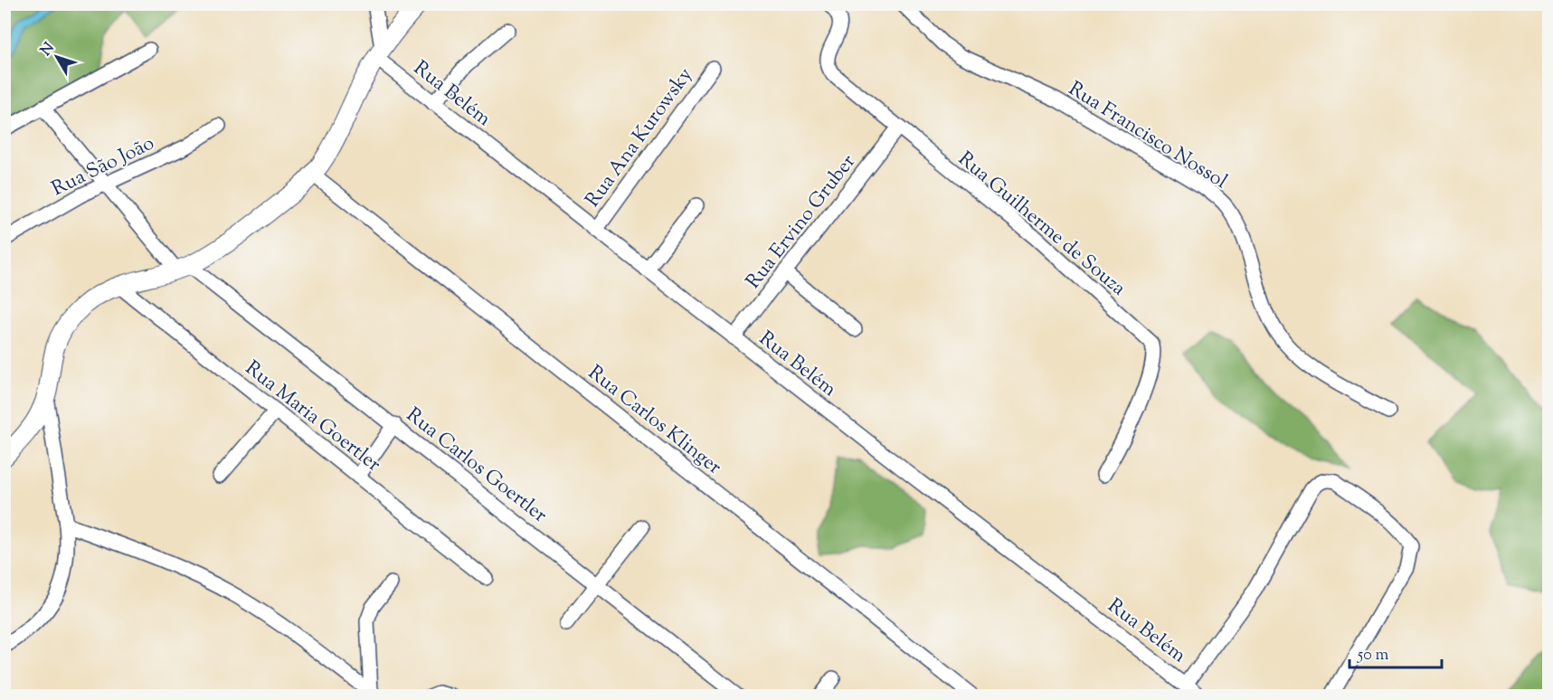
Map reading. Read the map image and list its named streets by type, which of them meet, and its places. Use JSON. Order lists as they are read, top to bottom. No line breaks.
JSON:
{"streets":{"street":["Rua Belém","Rua Francisco Nossol","Rua Ana Kurowsky","Rua São João","Rua Ervino Gruber","Rua Guilherme de Souza","Rua Maria Goertler","Rua Carlos Klinger","Rua Carlos Goertler"]},"crossings":[["Rua Belém","Rua Ana Kurowsky"],["Rua Belém","Rua Ervino Gruber"],["Rua São João","Rua Carlos Goertler"],["Rua Ervino Gruber","Rua Guilherme de Souza"]],"scale_bar":"50 m","north":"top left"}
